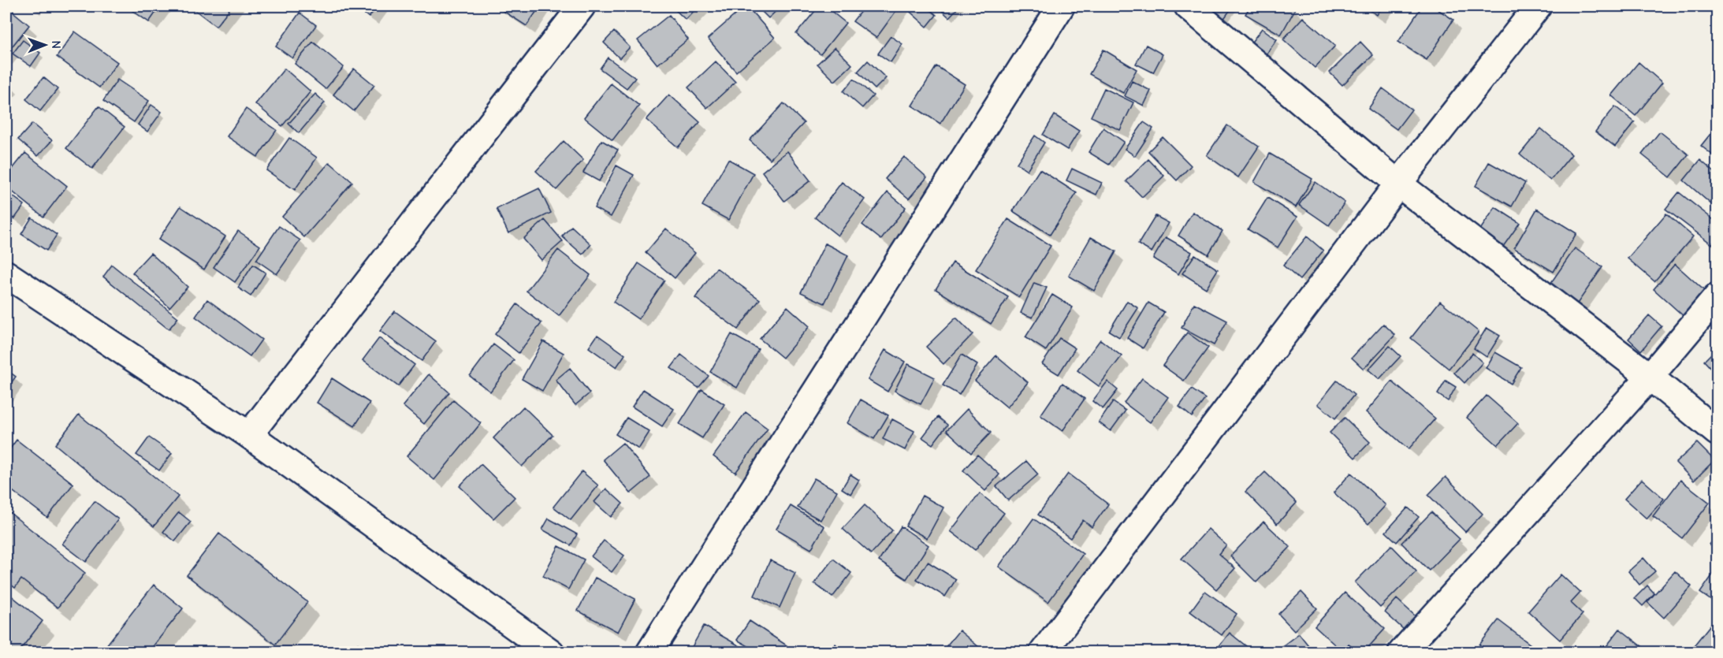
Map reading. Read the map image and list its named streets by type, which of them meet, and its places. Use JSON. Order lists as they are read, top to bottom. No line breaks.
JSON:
{"north":"right"}
